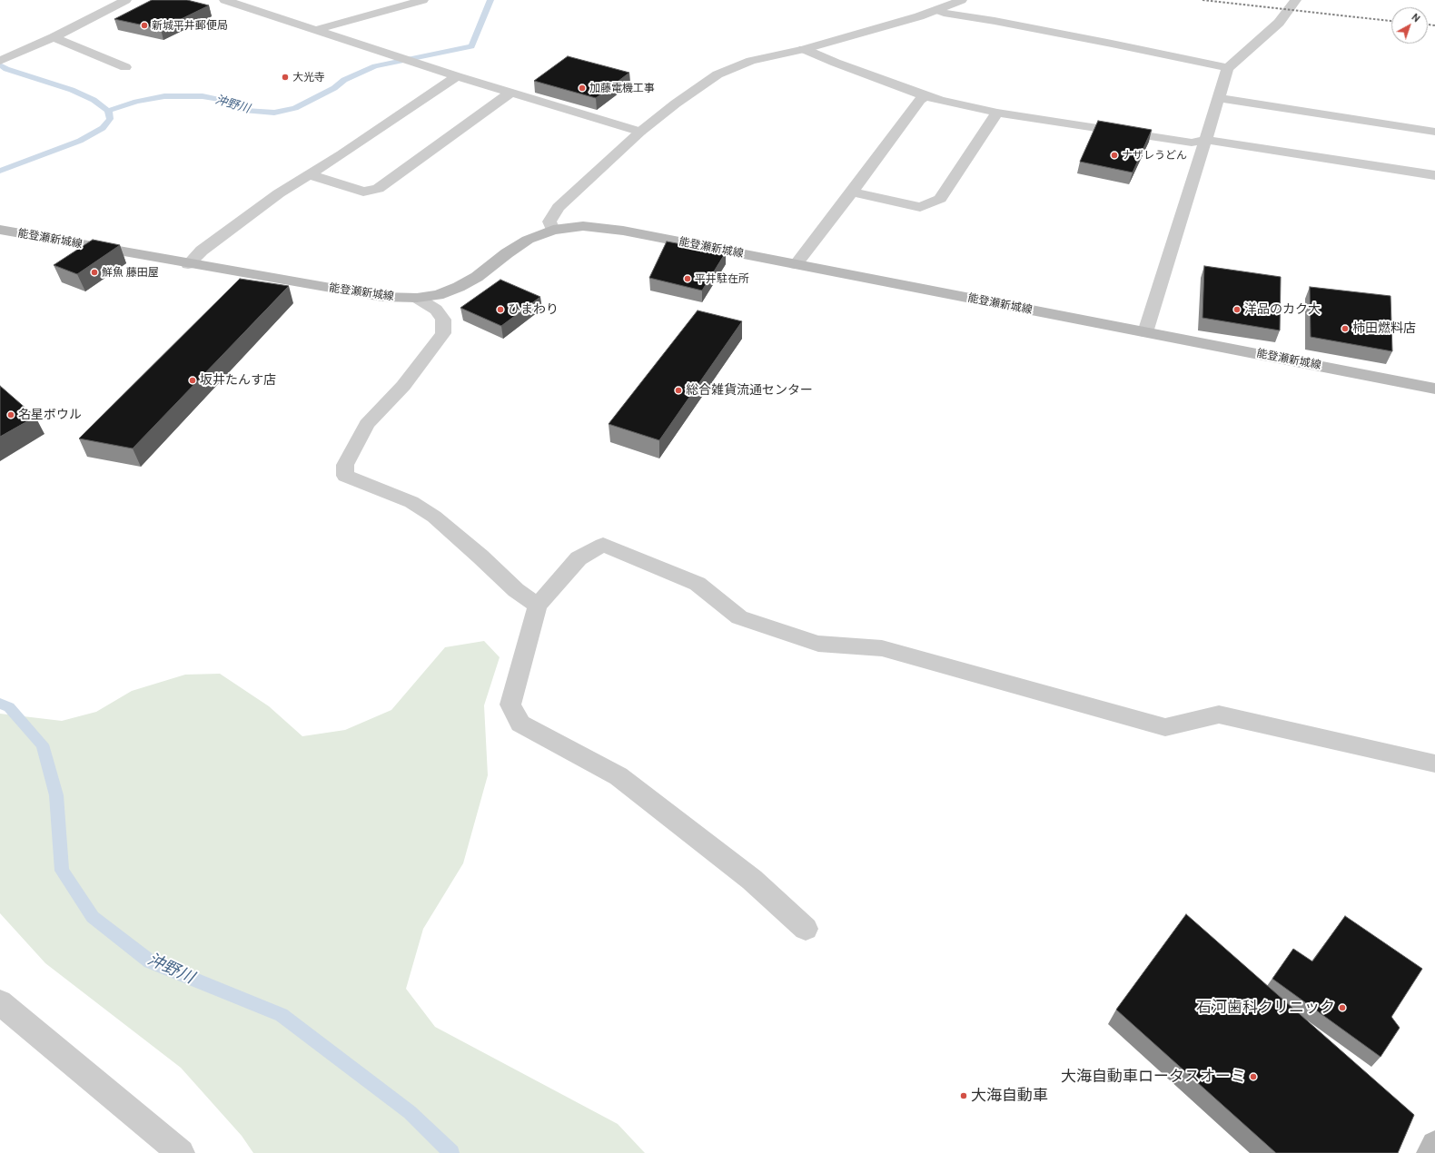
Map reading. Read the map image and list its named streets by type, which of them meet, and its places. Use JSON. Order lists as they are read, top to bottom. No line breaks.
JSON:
{"streets":{"main road":["能登瀬新城線"]},"water":["沖野川"],"places":["新城平井郵便局","大光寺","加藤電機工事","ナザレうどん","鮮魚 藤田屋","平井駐在所","ひまわり","洋品のカク大","柿田燃料店","坂井たんす店","総合雑貨流通センター","名星ボウル","石河歯科クリニック","大海自動車ロータスオーミ","大海自動車"],"north":"top right"}
